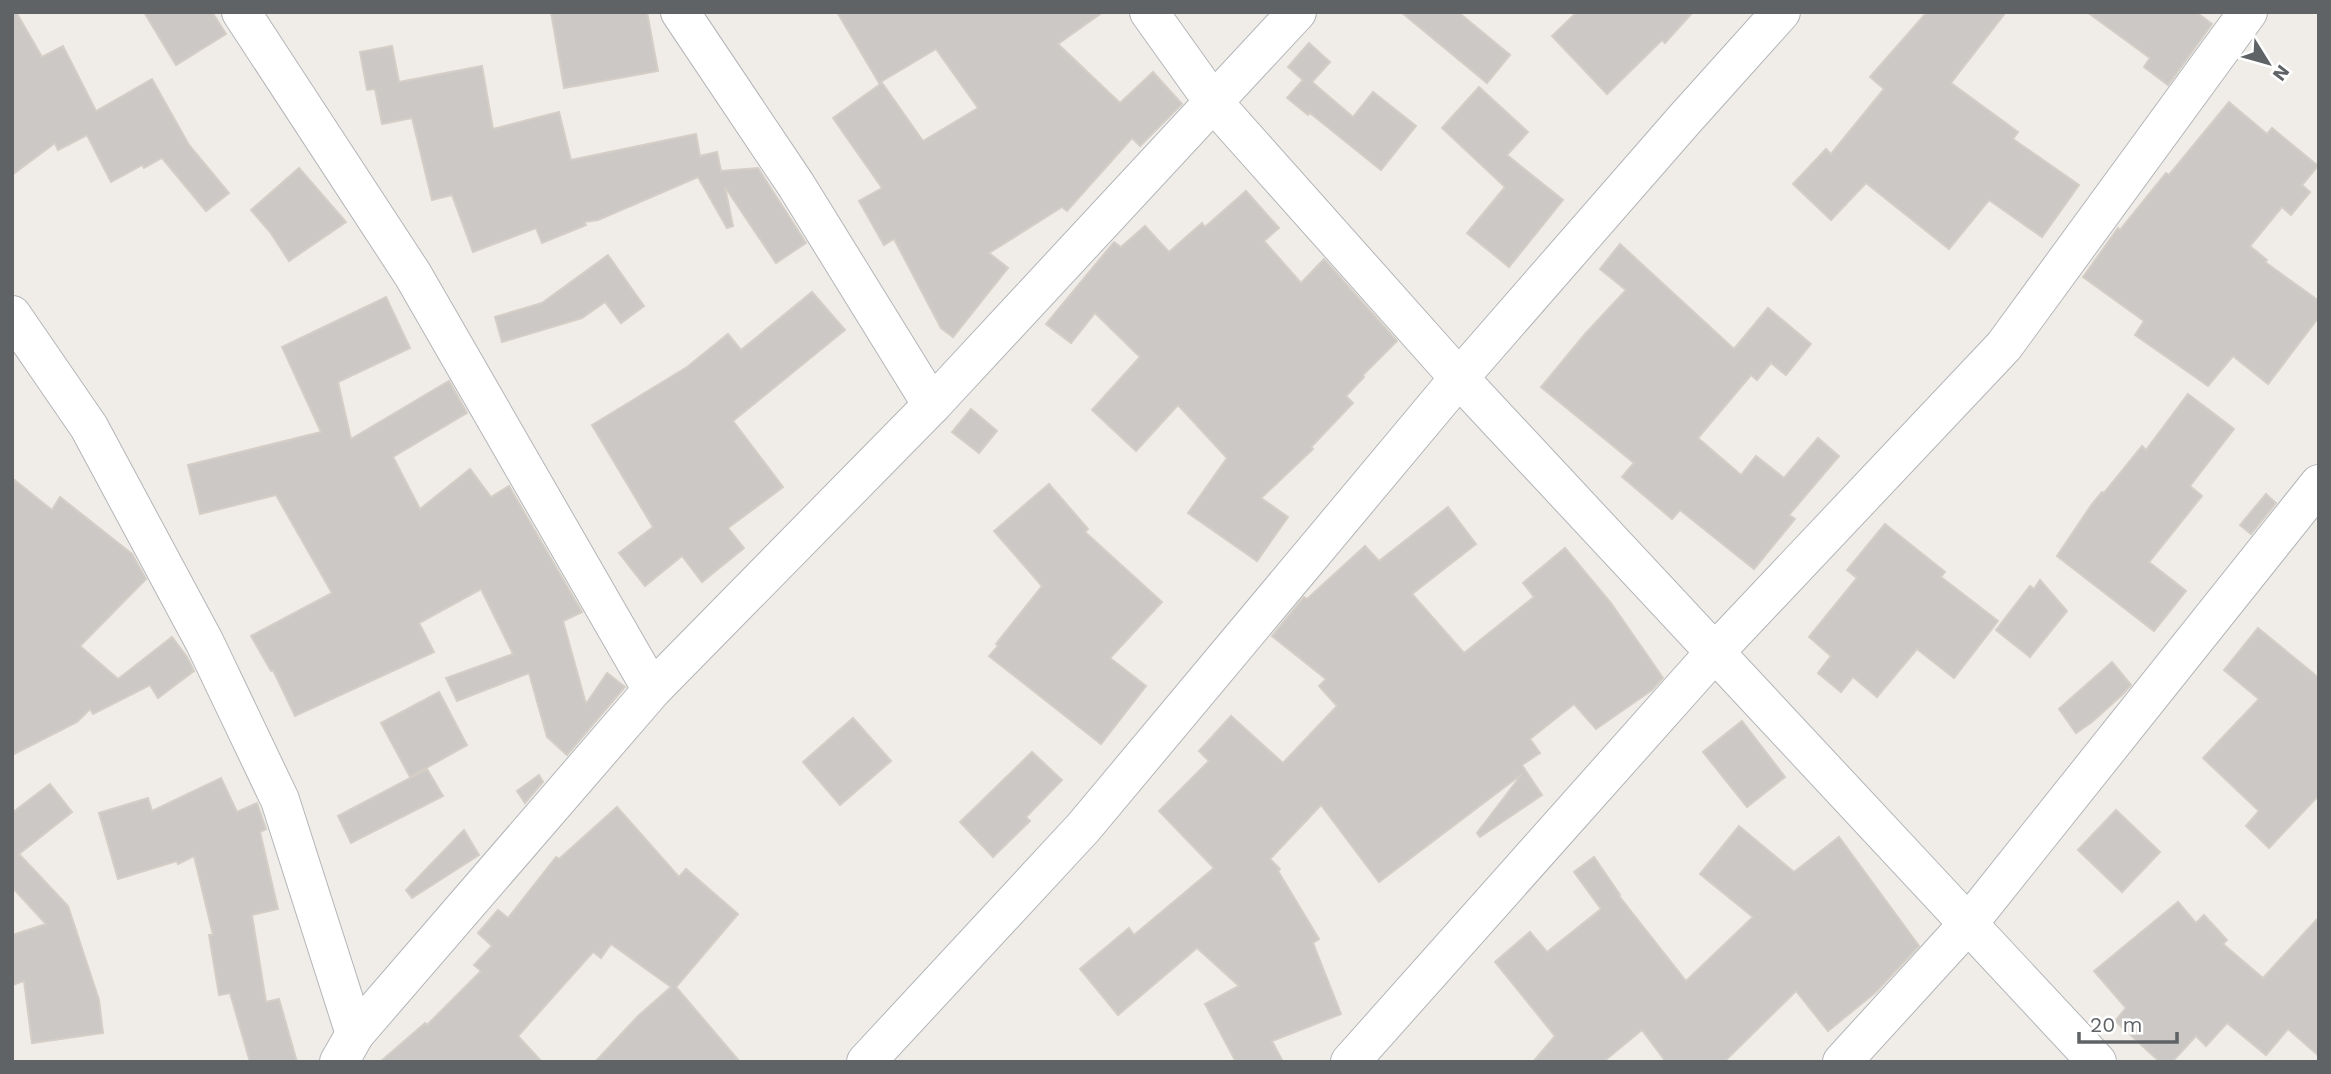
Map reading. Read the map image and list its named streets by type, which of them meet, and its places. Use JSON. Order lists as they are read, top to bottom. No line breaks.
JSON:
{"scale_bar":"20 m","north":"bottom right"}
